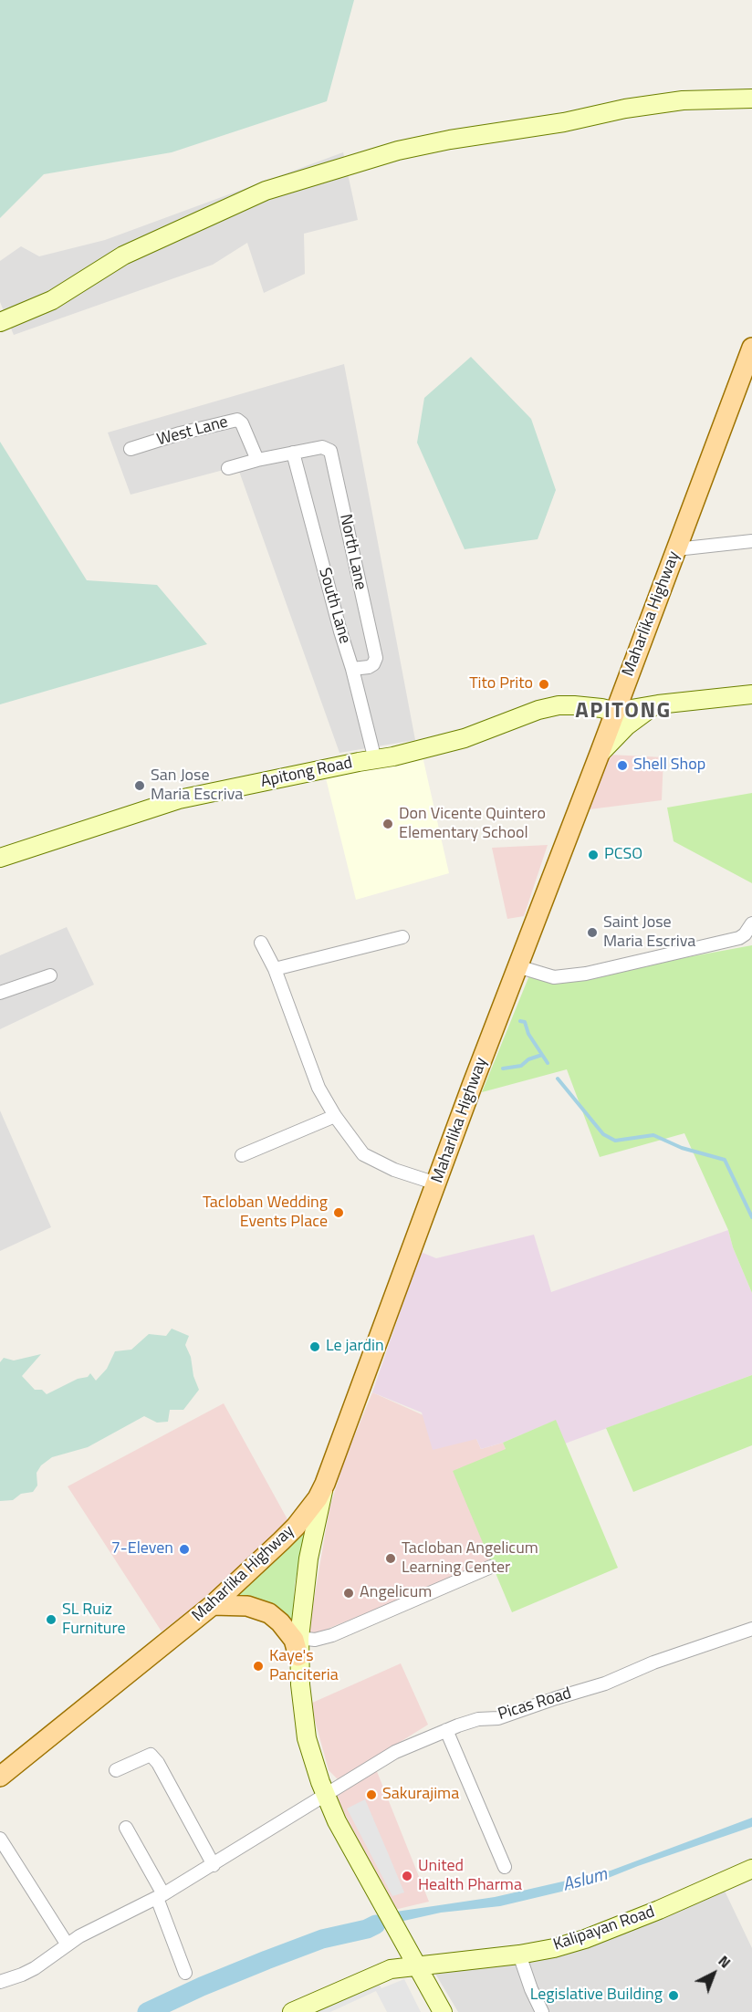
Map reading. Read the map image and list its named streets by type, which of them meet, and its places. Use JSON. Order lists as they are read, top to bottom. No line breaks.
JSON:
{"streets":{"main road":["Maharlika Highway"],"street":["West Lane","North Lane","South Lane","Apitong Road","Picas Road","Kalipayan Road"]},"crossings":[["North Lane","South Lane"],["South Lane","Apitong Road"],["Maharlika Highway","Apitong Road"]],"districts":["APITONG"],"water":["Aslum"],"places":["Tito Prito","Shell Shop","San Jose Maria Escriva","Don Vicente Quintero Elementary School","PCSO","Saint Jose Maria Escriva","Tacloban Wedding Events Place","Le jardin","7-Eleven","Tacloban Angelicum Learning Center","Angelicum","SL Ruiz Furniture","Kaye's Panciteria","Sakurajima","United Health Pharma","Legislative Building"],"north":"top right"}
